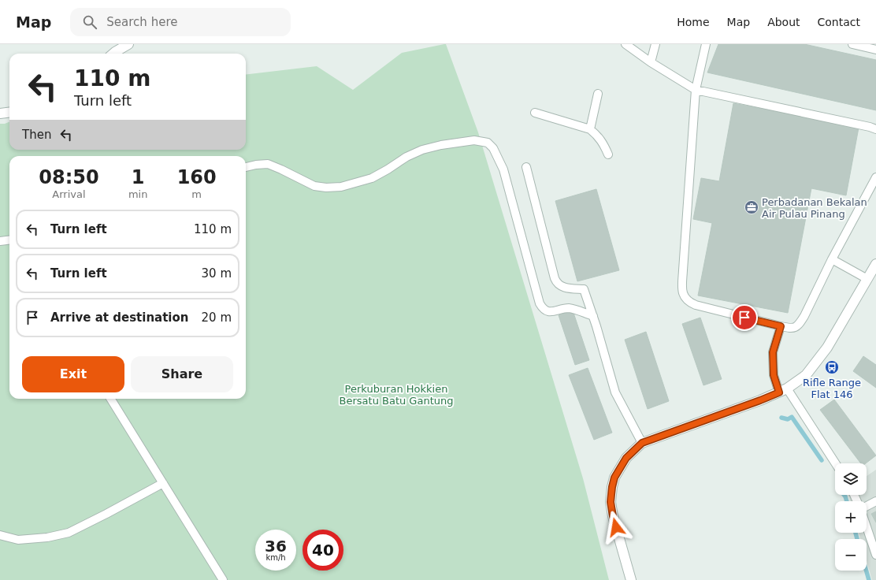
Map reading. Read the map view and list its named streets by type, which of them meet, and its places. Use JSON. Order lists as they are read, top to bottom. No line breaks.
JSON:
{"parks":["Perkuburan Hokkien Bersatu Batu Gantung"],"places":{"office":["Perbadanan Bekalan Air Pulau Pinang"],"bus stop":["Rifle Range Flat 146"]},"page":{"header":"Map","search":"Search here","nav":["Home","Map","About","Contact"],"turn":["110 m","Turn left"],"then":"Then","eta":["08:50","Arrival","1","min","160","m"],"list":[{"name":"Turn left","value":"110 m"},{"name":"Turn left","value":"30 m"},{"name":"Arrive at destination","value":"20 m"}],"buttons":["Exit","Share"],"map_buttons":["+","−"],"speed":"36 km/h","limit":"40"}}
